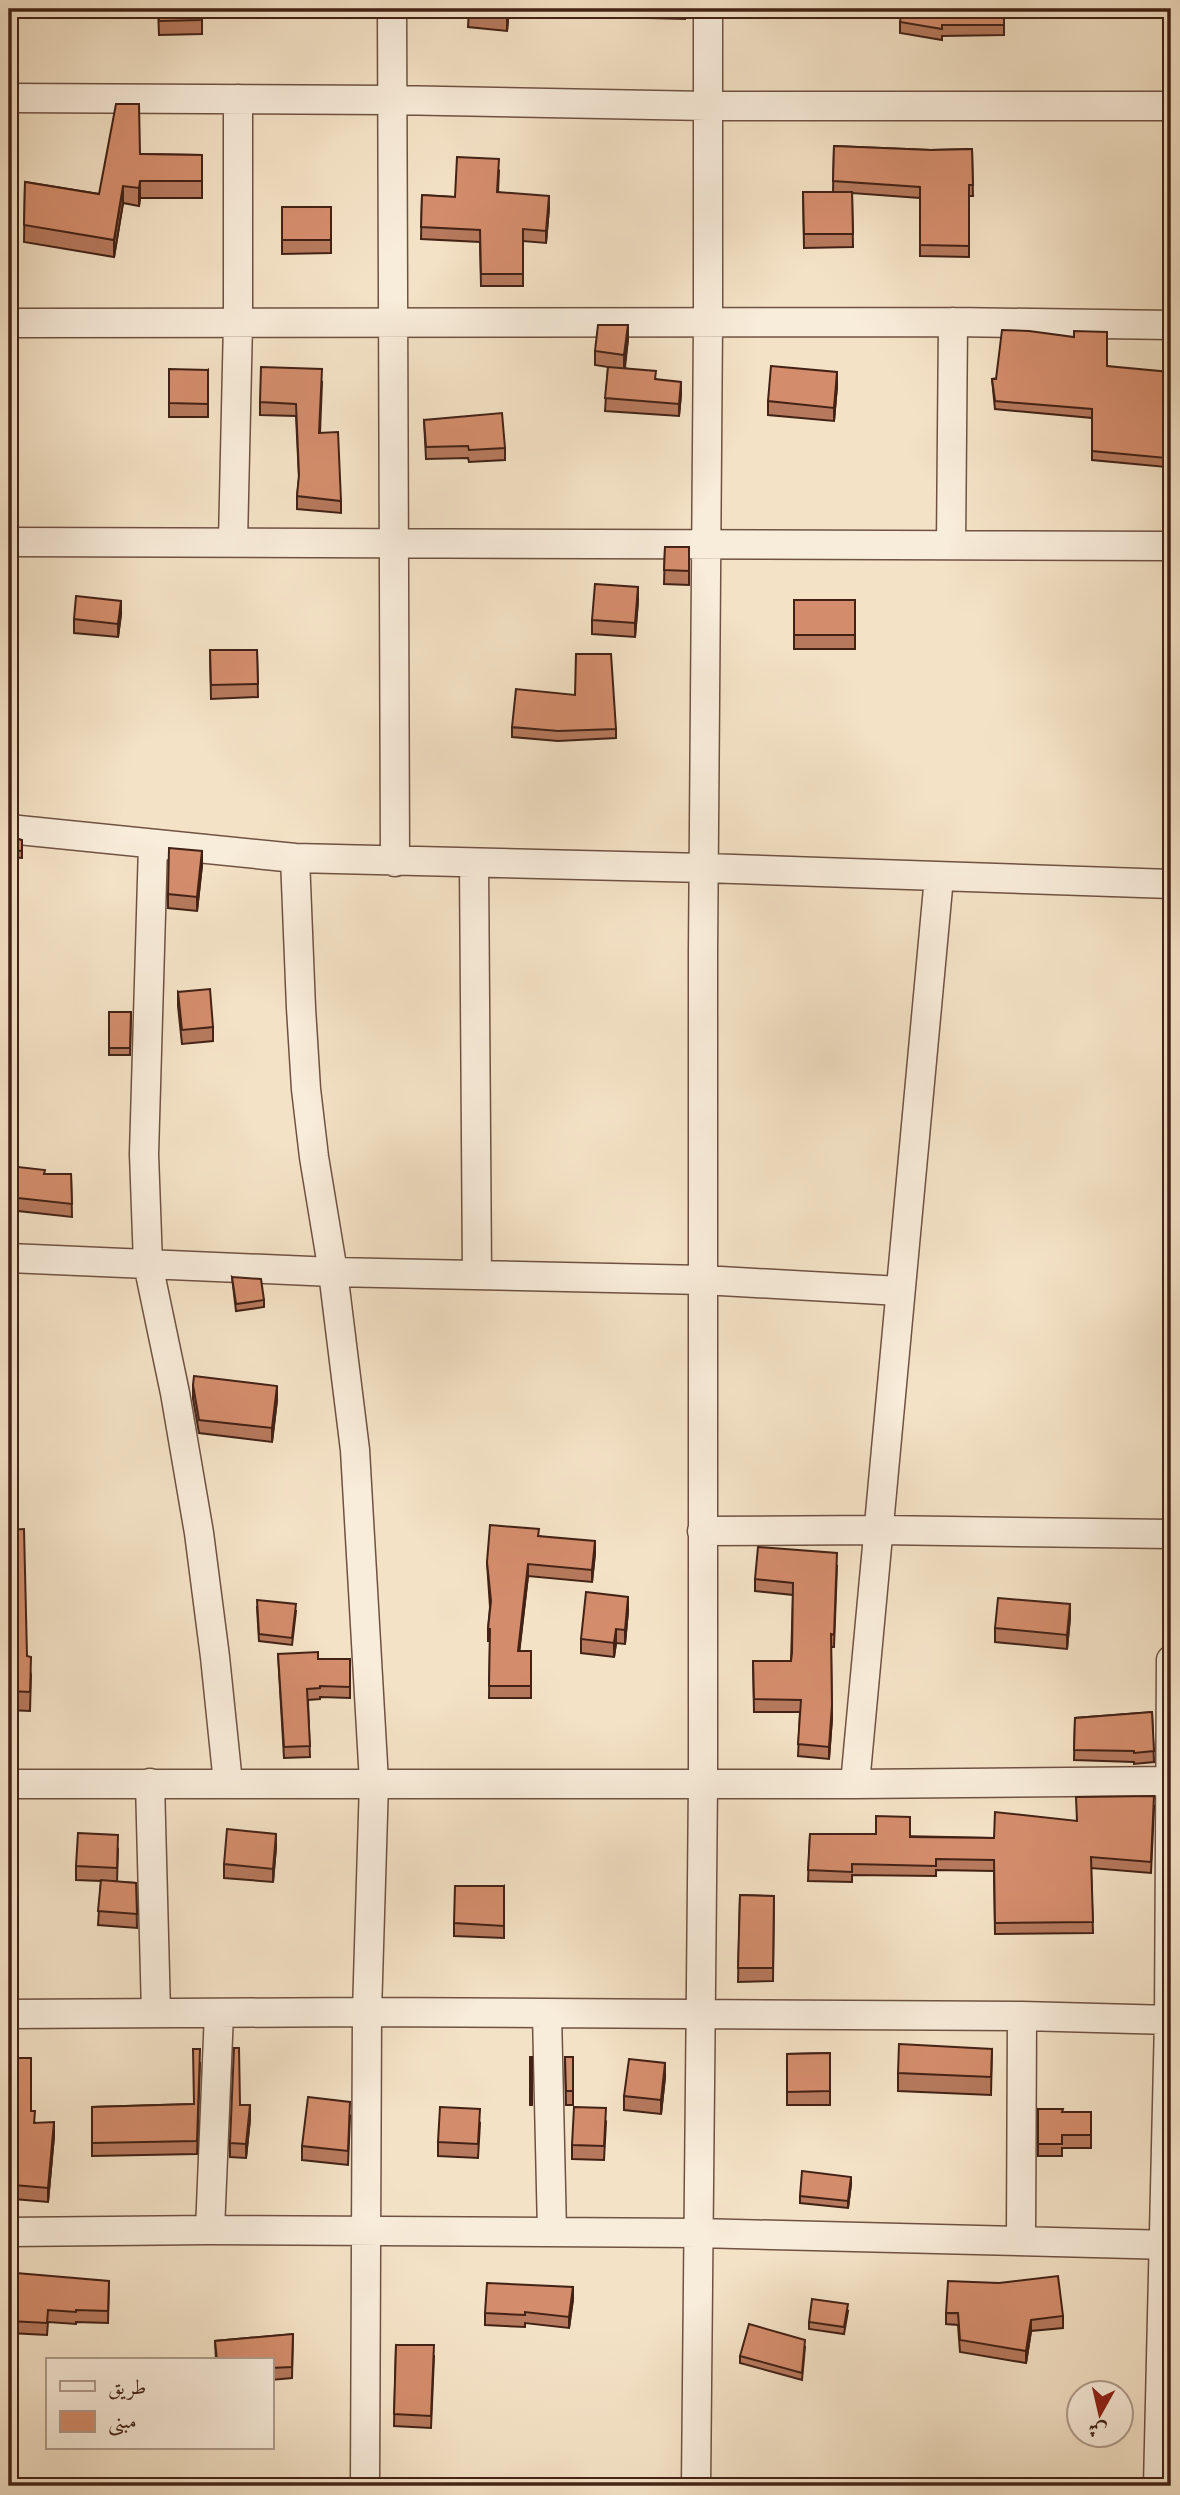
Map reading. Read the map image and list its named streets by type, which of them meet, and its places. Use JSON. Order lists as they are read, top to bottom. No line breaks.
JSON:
{"legend":["طريق","مبنى"],"north":"bottom"}
